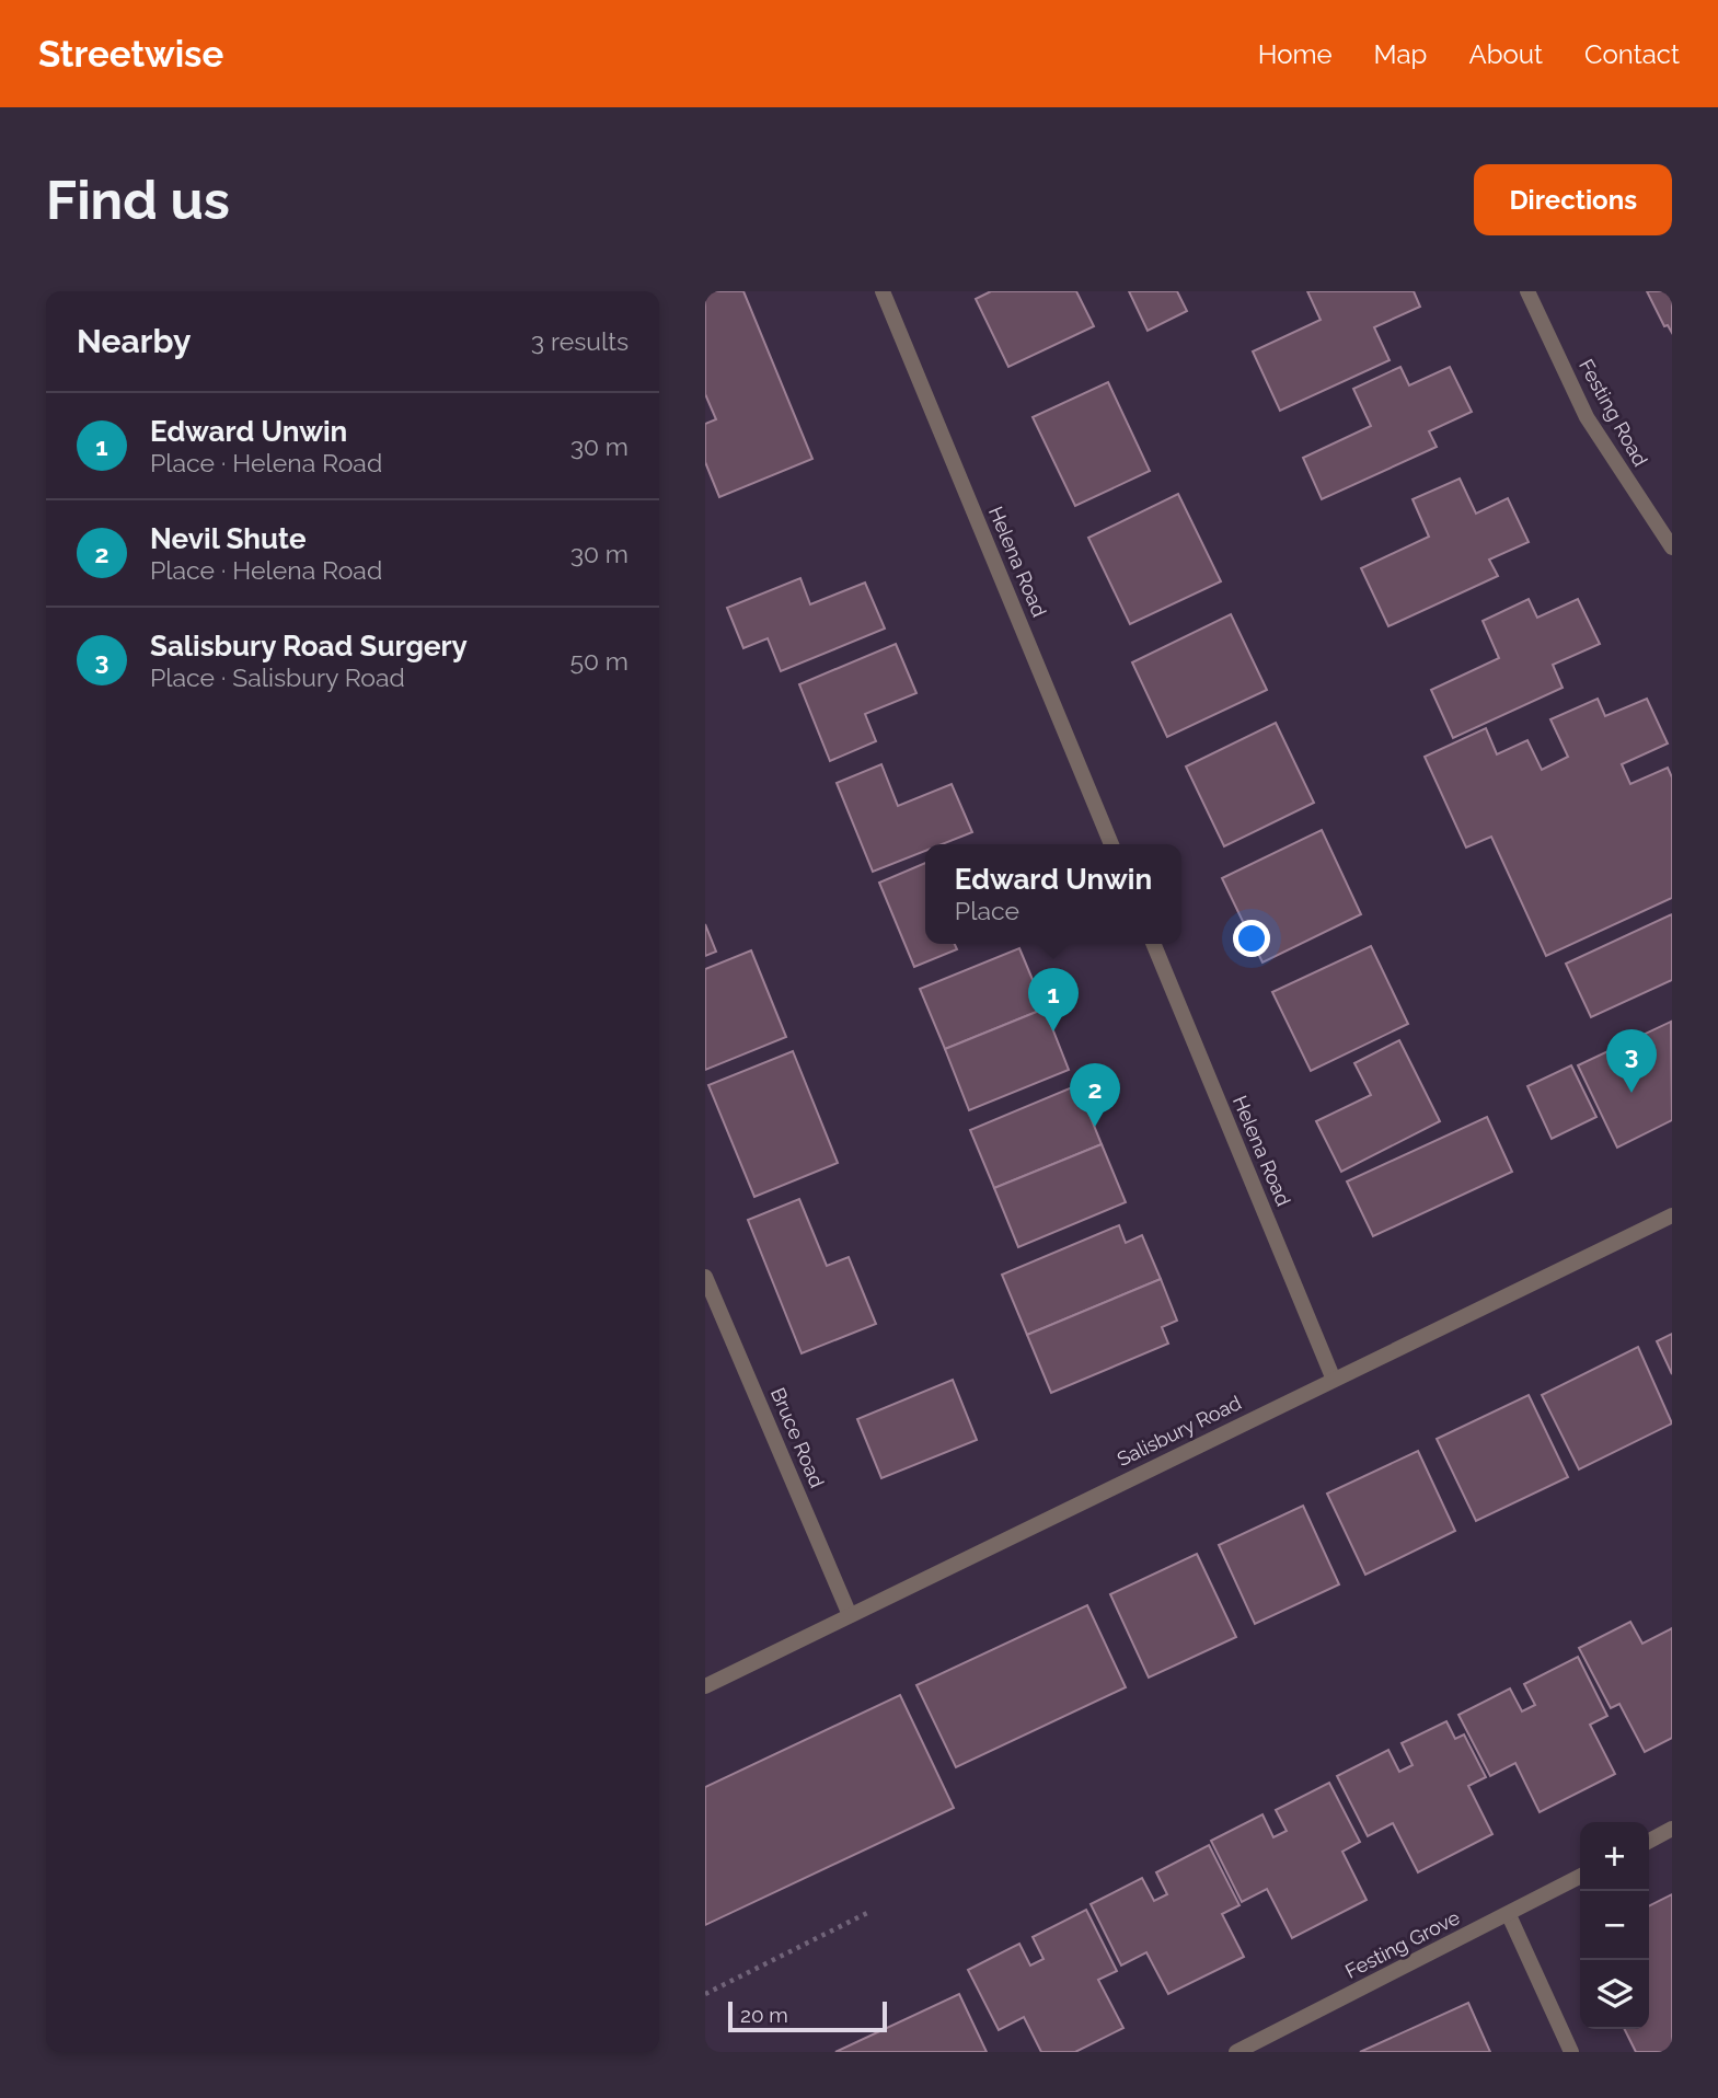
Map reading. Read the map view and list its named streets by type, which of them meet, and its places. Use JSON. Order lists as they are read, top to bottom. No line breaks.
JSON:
{"streets":{"street":["Festing Road","Helena Road","Salisbury Road","Bruce Road","Festing Grove"]},"crossings":[["Helena Road","Salisbury Road"],["Salisbury Road","Bruce Road"]],"scale_bar":"20 m","page":{"header":"Streetwise","nav":["Home","Map","About","Contact"],"buttons":"Directions","title":"Find us","heading":["Nearby","3 results"],"list":[{"mark":"1","name":"Edward Unwin","note":"Place · Helena Road","value":"30 m"},{"mark":"2","name":"Nevil Shute","note":"Place · Helena Road","value":"30 m"},{"mark":"3","name":"Salisbury Road Surgery","note":"Place · Salisbury Road","value":"50 m"}],"popup":["Edward Unwin","Place"],"pins":["1","3","2"],"map_buttons":["+","−"],"scale":"20 m"}}
